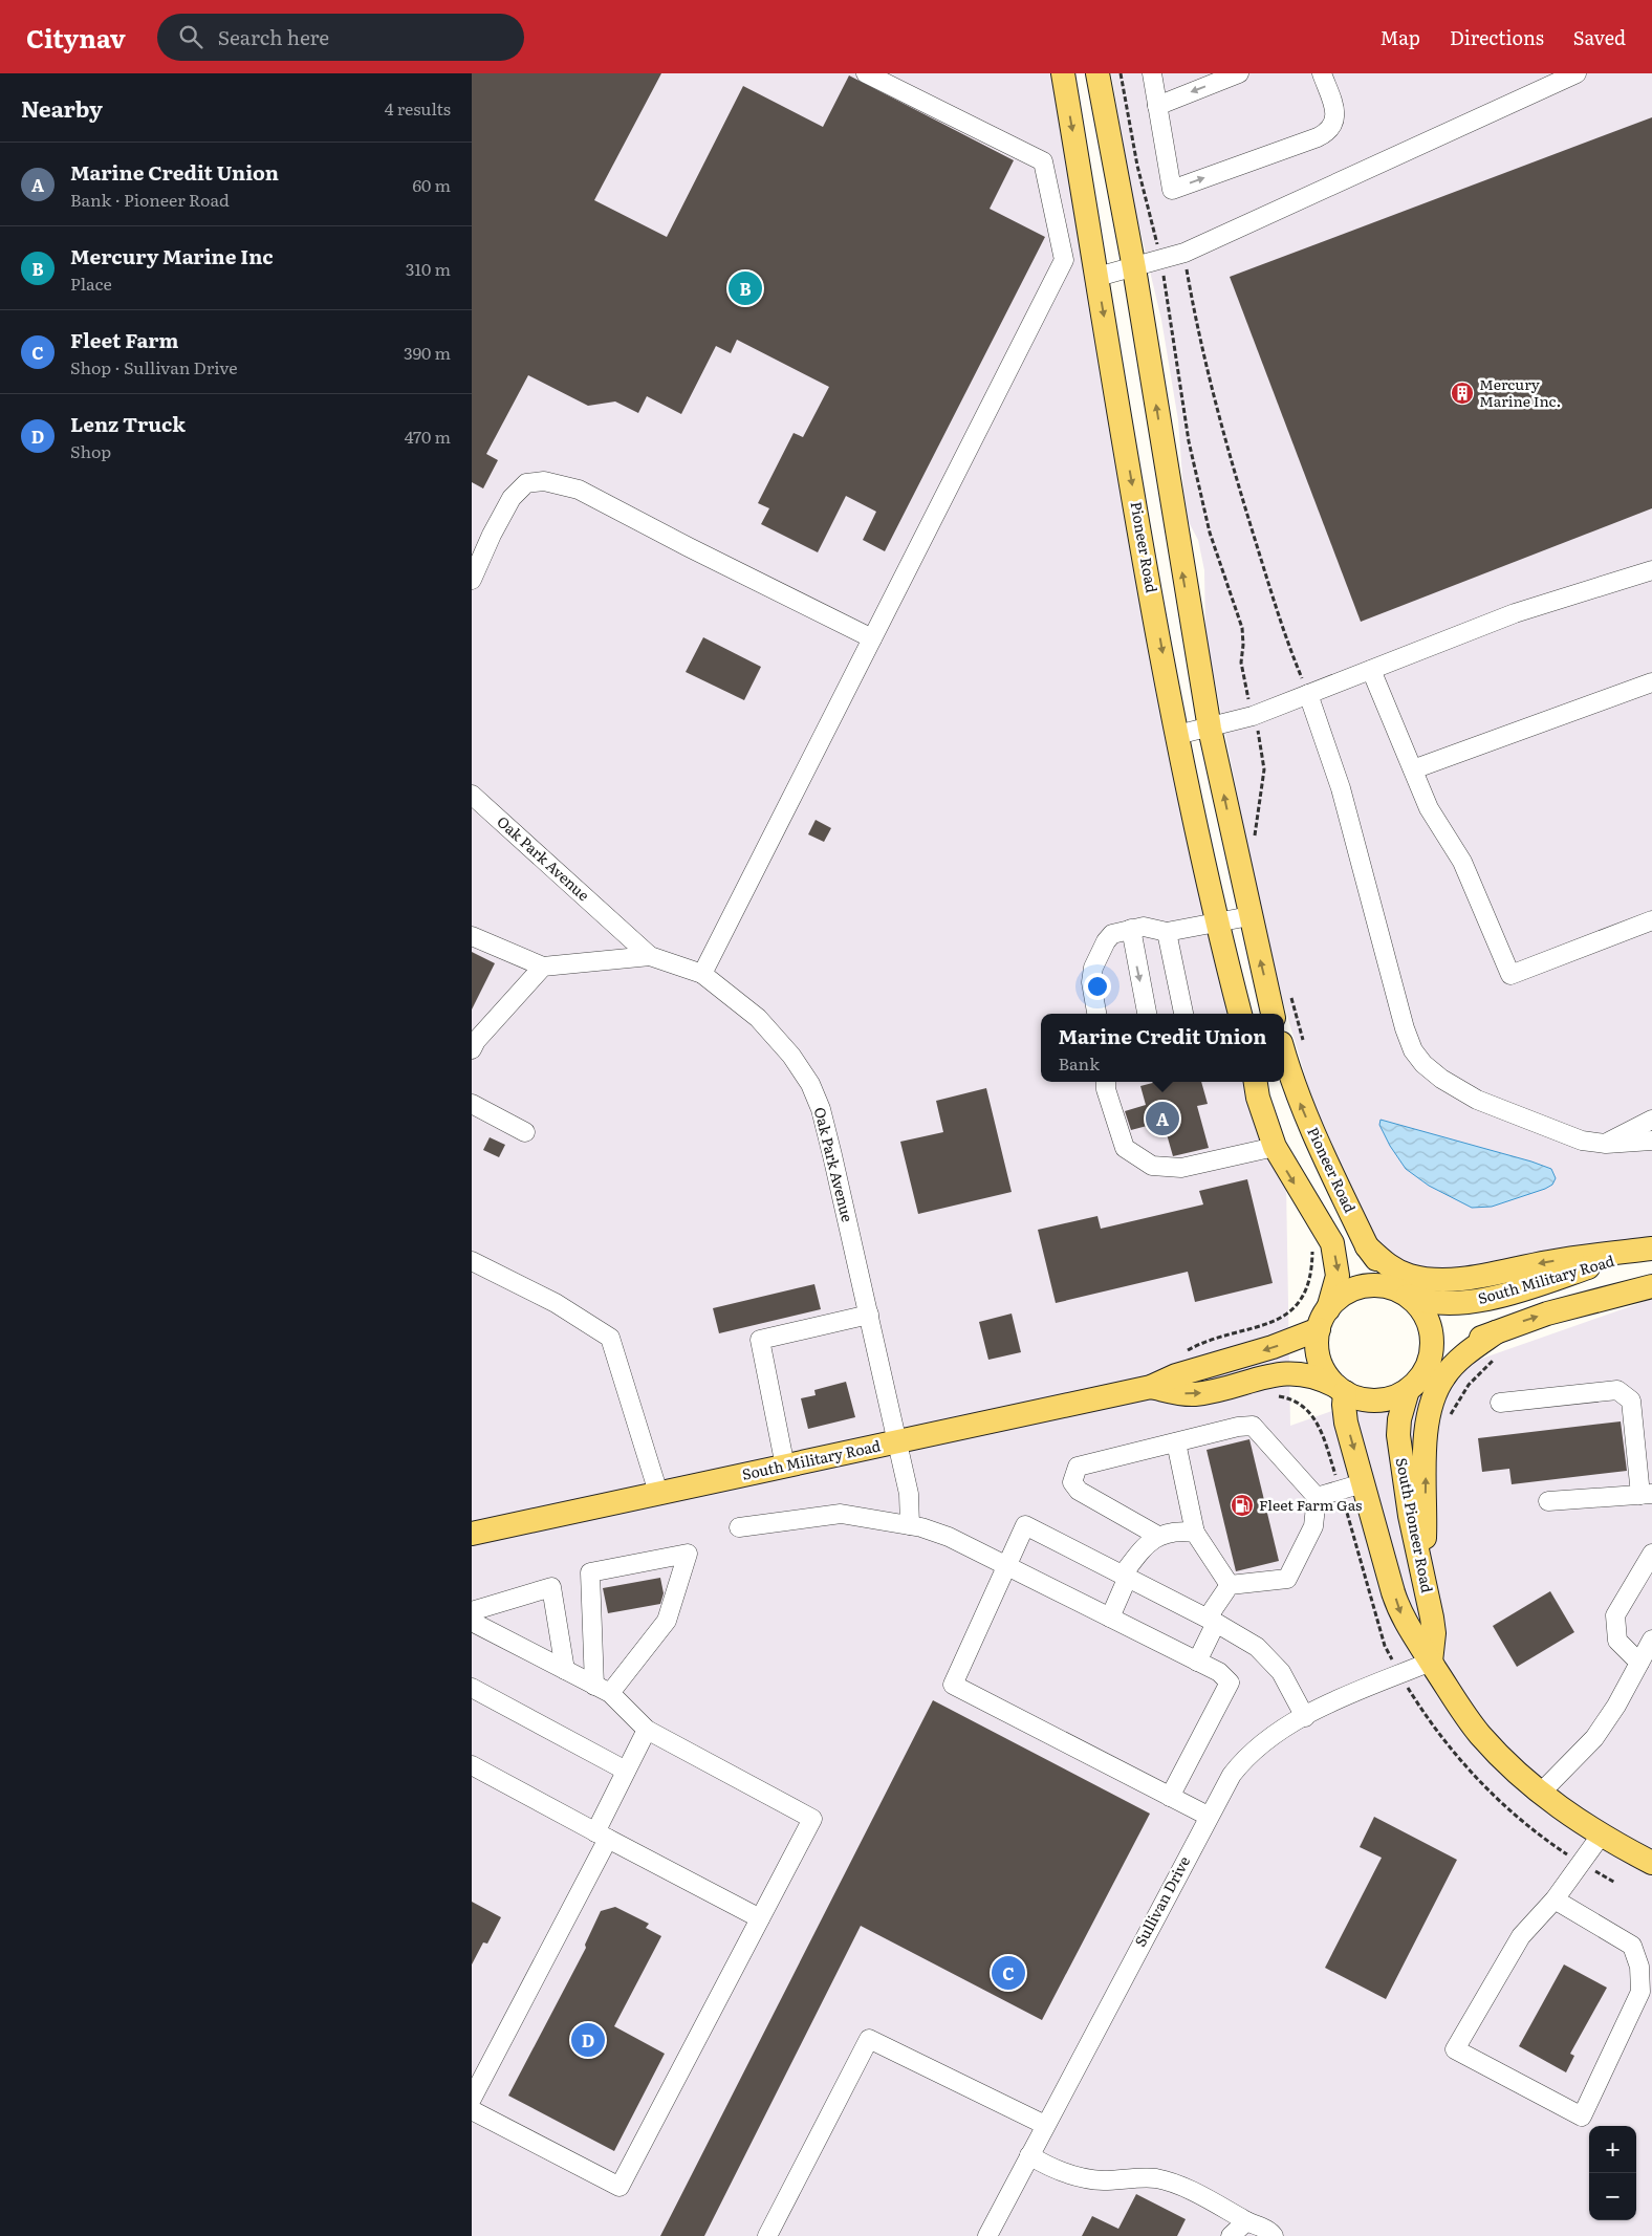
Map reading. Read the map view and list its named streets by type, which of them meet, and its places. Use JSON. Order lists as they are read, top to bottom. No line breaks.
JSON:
{"streets":{"main road":["Pioneer Road","South Military Road","South Pioneer Road"],"street":["Oak Park Avenue","Sullivan Drive"]},"crossings":[["Pioneer Road","South Military Road"],["Pioneer Road","South Pioneer Road"],["Oak Park Avenue","South Military Road"],["South Military Road","South Pioneer Road"],["South Pioneer Road","Sullivan Drive"]],"places":{"building":["Mercury Marine Inc."],"fuel station":["Fleet Farm Gas"]},"page":{"header":"Citynav","search":"Search here","nav":["Map","Directions","Saved"],"heading":["Nearby","4 results"],"list":[{"mark":"A","name":"Marine Credit Union","note":"Bank · Pioneer Road","value":"60 m"},{"mark":"B","name":"Mercury Marine Inc","note":"Place","value":"310 m"},{"mark":"C","name":"Fleet Farm","note":"Shop · Sullivan Drive","value":"390 m"},{"mark":"D","name":"Lenz Truck","note":"Shop","value":"470 m"}],"pins":["B","A","C","D"],"popup":["Marine Credit Union","Bank"],"map_buttons":["+","−"]}}
